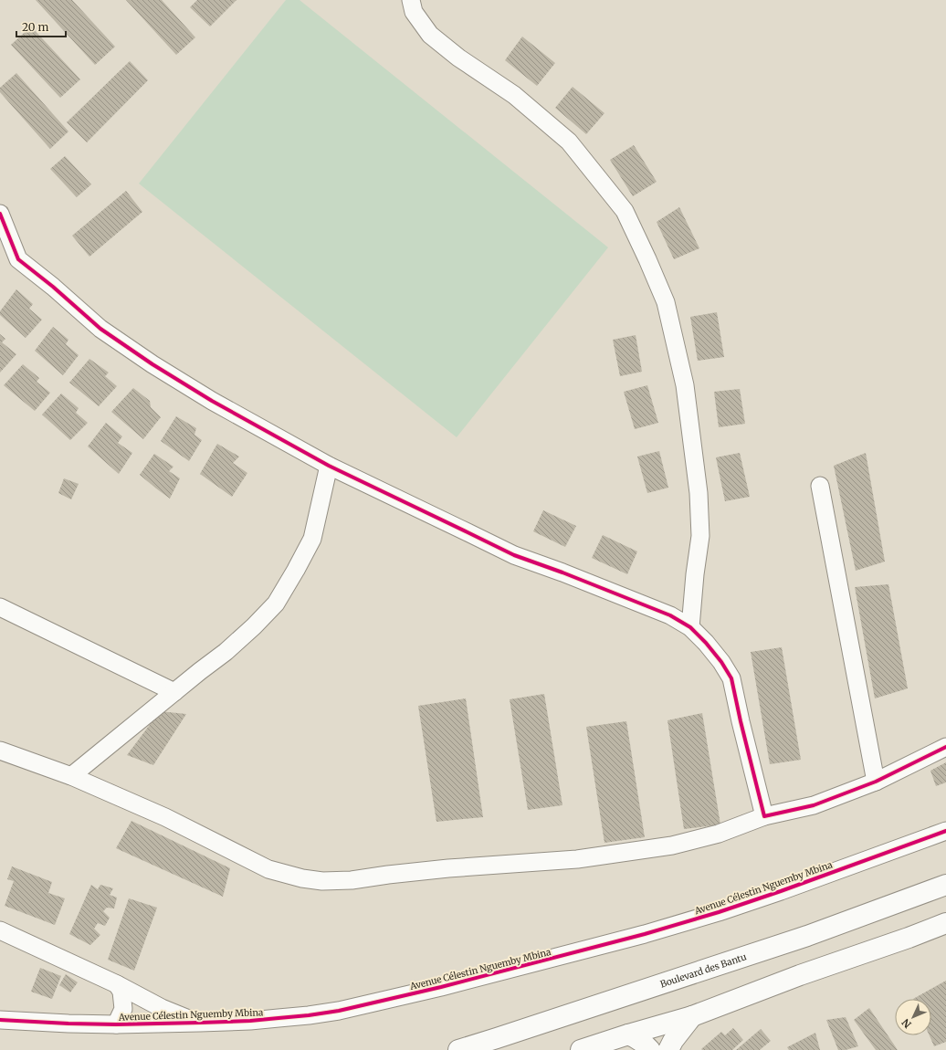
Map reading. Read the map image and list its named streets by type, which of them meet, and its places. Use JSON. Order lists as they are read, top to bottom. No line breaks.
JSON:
{"streets":{"highway":["Boulevard des Bantu"],"street":["Avenue Célestin Nguemby Mbina"]},"scale_bar":"20 m","north":"bottom left"}
